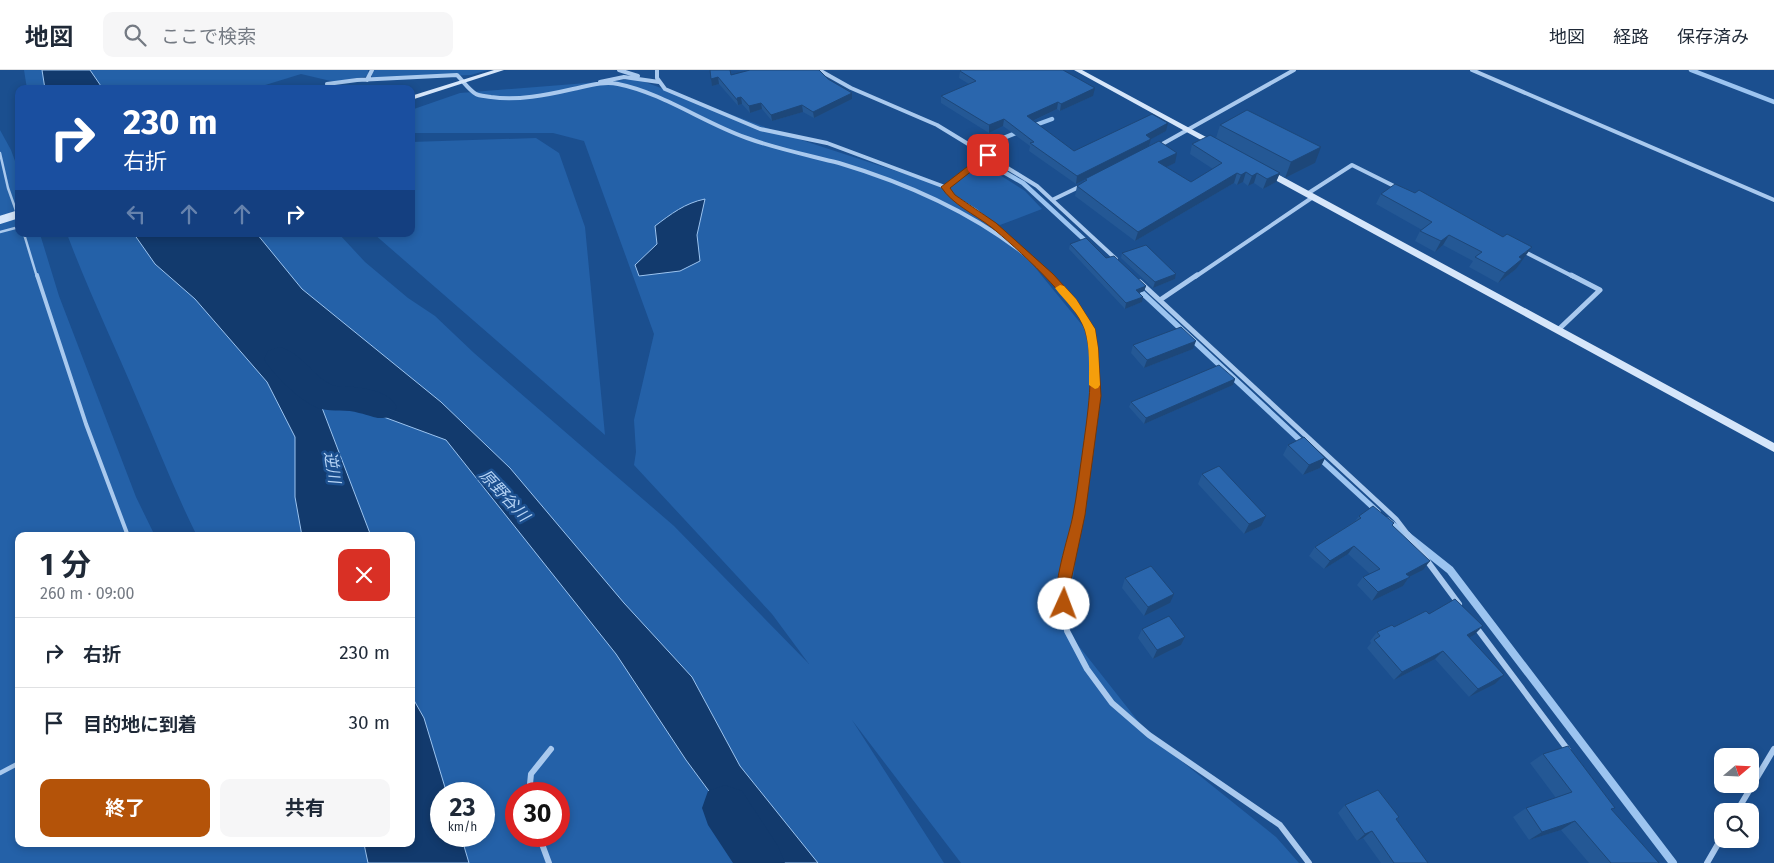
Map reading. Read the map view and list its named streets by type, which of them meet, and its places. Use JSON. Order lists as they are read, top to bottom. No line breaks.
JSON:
{"water":["逆川","原野谷川"],"north":"right","page":{"header":"地図","search":"ここで検索","nav":["地図","経路","保存済み"],"turn":["230 m","右折"],"heading":["1 分","260 m · 09:00"],"list":[{"name":"右折","value":"230 m"},{"name":"目的地に到着","value":"30 m"}],"buttons":["終了","共有"],"speed":"23 km/h","limit":"30"}}
